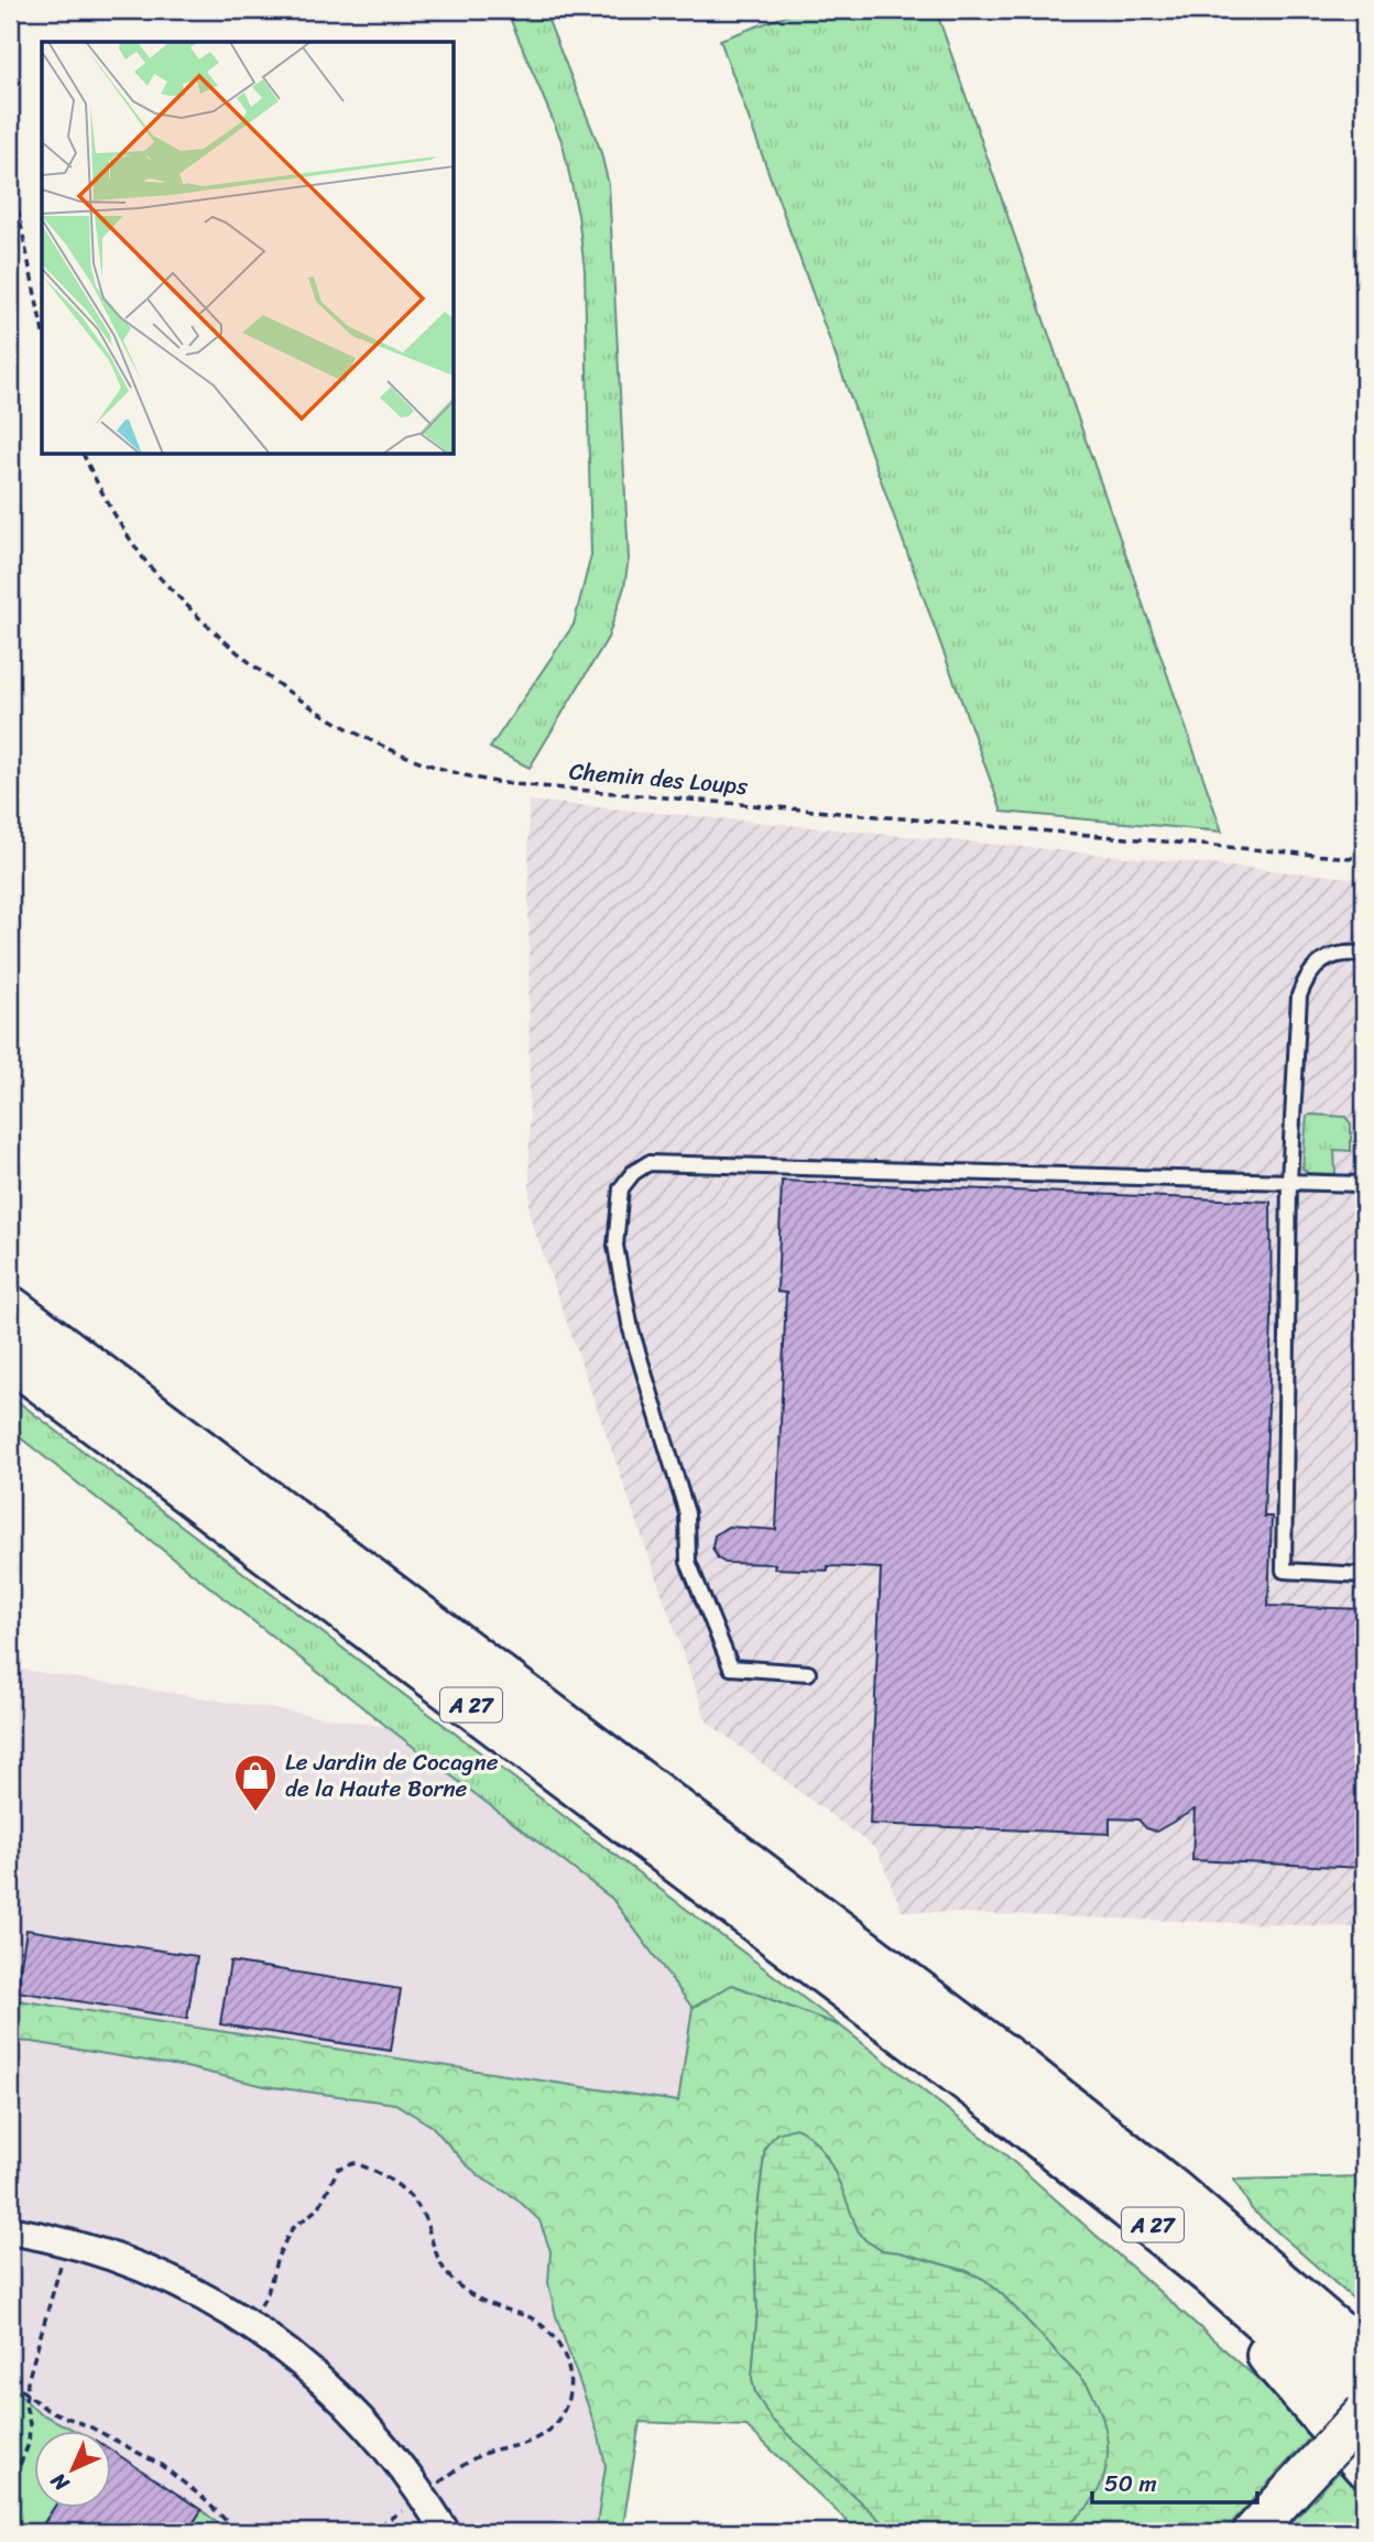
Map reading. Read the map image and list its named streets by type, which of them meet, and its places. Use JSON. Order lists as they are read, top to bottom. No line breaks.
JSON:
{"streets":{"highway":["A 27"],"path":["Chemin des Loups"]},"places":{"shop":["Le Jardin de Cocagne de la Haute Borne"]},"scale_bar":"50 m","north":"bottom left"}
